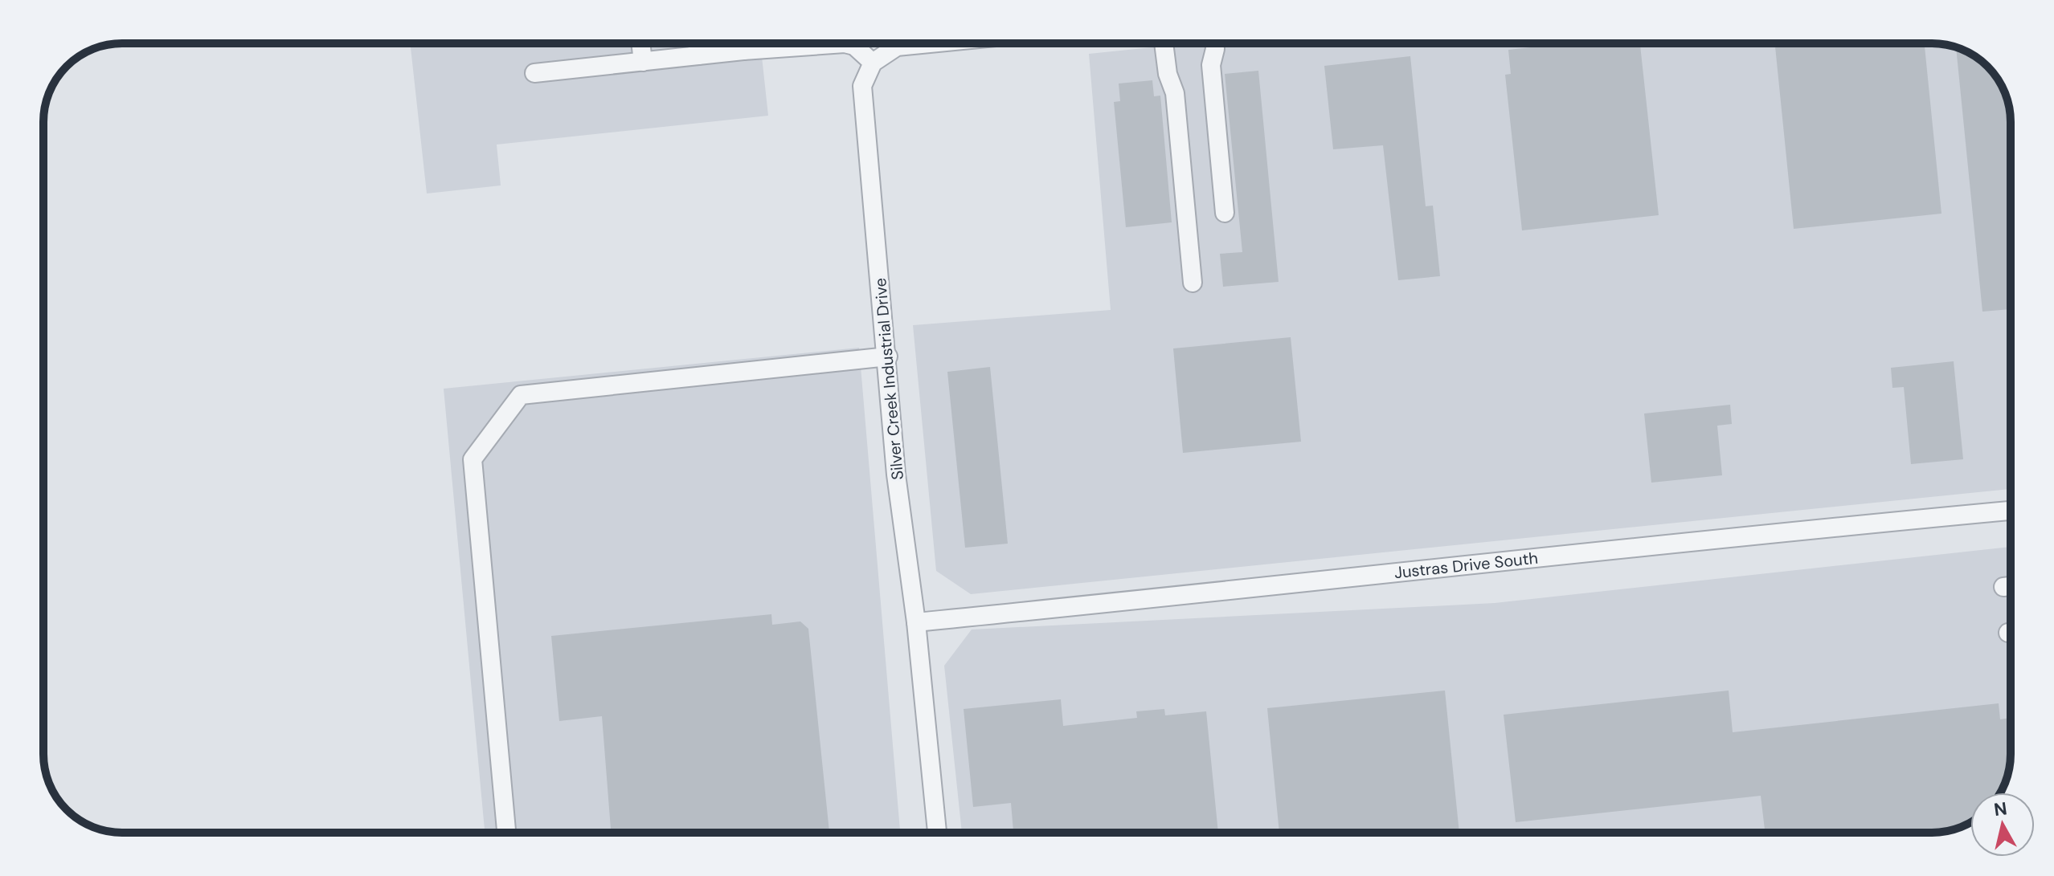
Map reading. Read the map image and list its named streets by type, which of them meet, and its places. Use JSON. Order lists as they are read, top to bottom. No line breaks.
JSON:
{"streets":{"street":["Silver Creek Industrial Drive","Justras Drive South"]},"crossings":[["Silver Creek Industrial Drive","Justras Drive South"]],"north":"top"}
